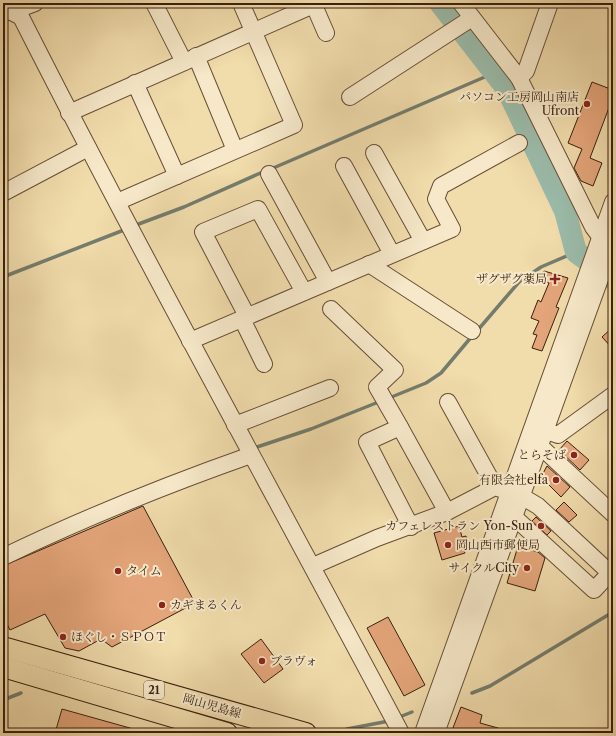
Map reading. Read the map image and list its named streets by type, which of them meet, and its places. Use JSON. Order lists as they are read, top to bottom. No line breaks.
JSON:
{"streets":{"main road":["21","岡山児島線"]},"places":{"other":["パソコン工房岡山南店 Ufront","とらそば","有限会社elfa","カフェレストラン Yon-Sun","岡山西市郵便局","サイクルCity","タイム","カギまるくん","ほぐし・ＳＰＯＴ","ブラヴォ"],"health":["ザグザグ薬局"]}}
